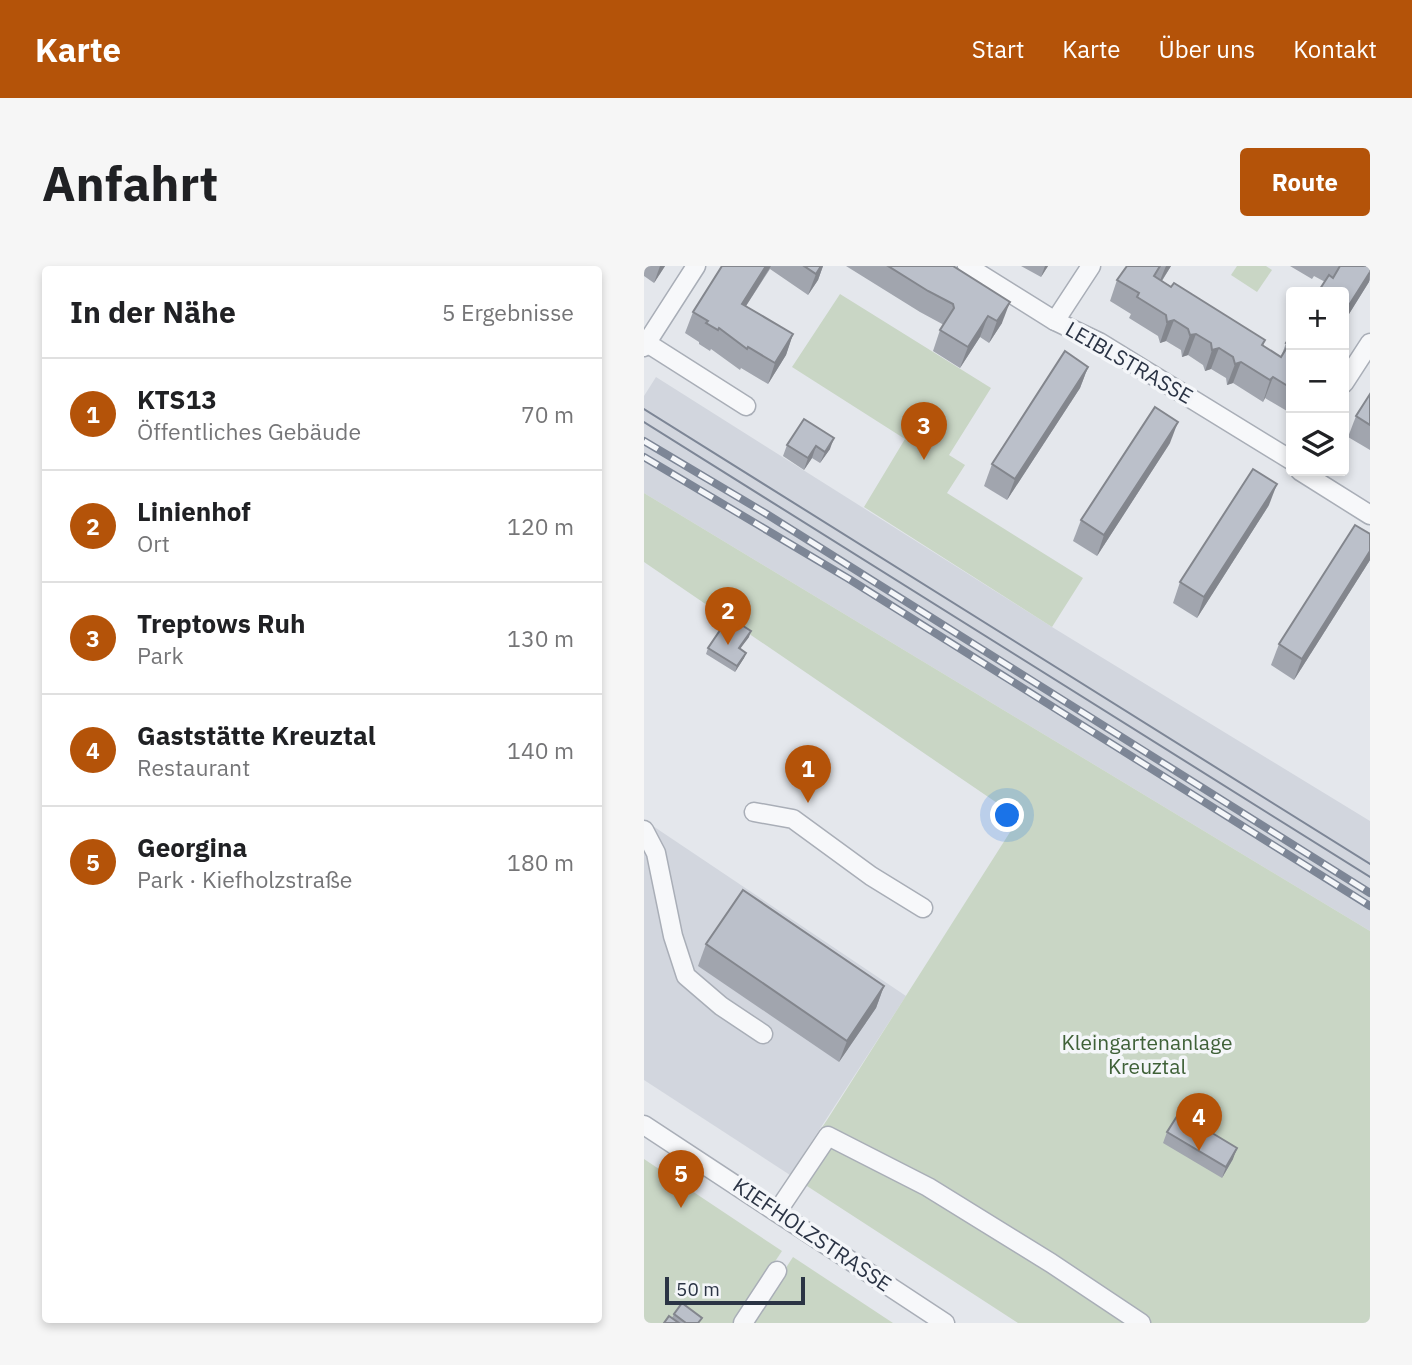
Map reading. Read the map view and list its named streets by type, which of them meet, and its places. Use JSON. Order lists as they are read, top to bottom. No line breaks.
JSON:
{"streets":{"street":["LEIBLSTRASSE","KIEFHOLZSTRASSE"]},"parks":["Kleingartenanlage Kreuztal"],"scale_bar":"50 m","page":{"header":"Karte","nav":["Start","Karte","Über uns","Kontakt"],"buttons":"Route","title":"Anfahrt","heading":["In der Nähe","5 Ergebnisse"],"map_buttons":["+","−"],"list":[{"mark":"1","name":"KTS13","note":"Öffentliches Gebäude","value":"70 m"},{"mark":"2","name":"Linienhof","note":"Ort","value":"120 m"},{"mark":"3","name":"Treptows Ruh","note":"Park","value":"130 m"},{"mark":"4","name":"Gaststätte Kreuztal","note":"Restaurant","value":"140 m"},{"mark":"5","name":"Georgina","note":"Park · Kiefholzstraße","value":"180 m"}],"pins":["3","2","1","4","5"],"scale":"50 m"}}
